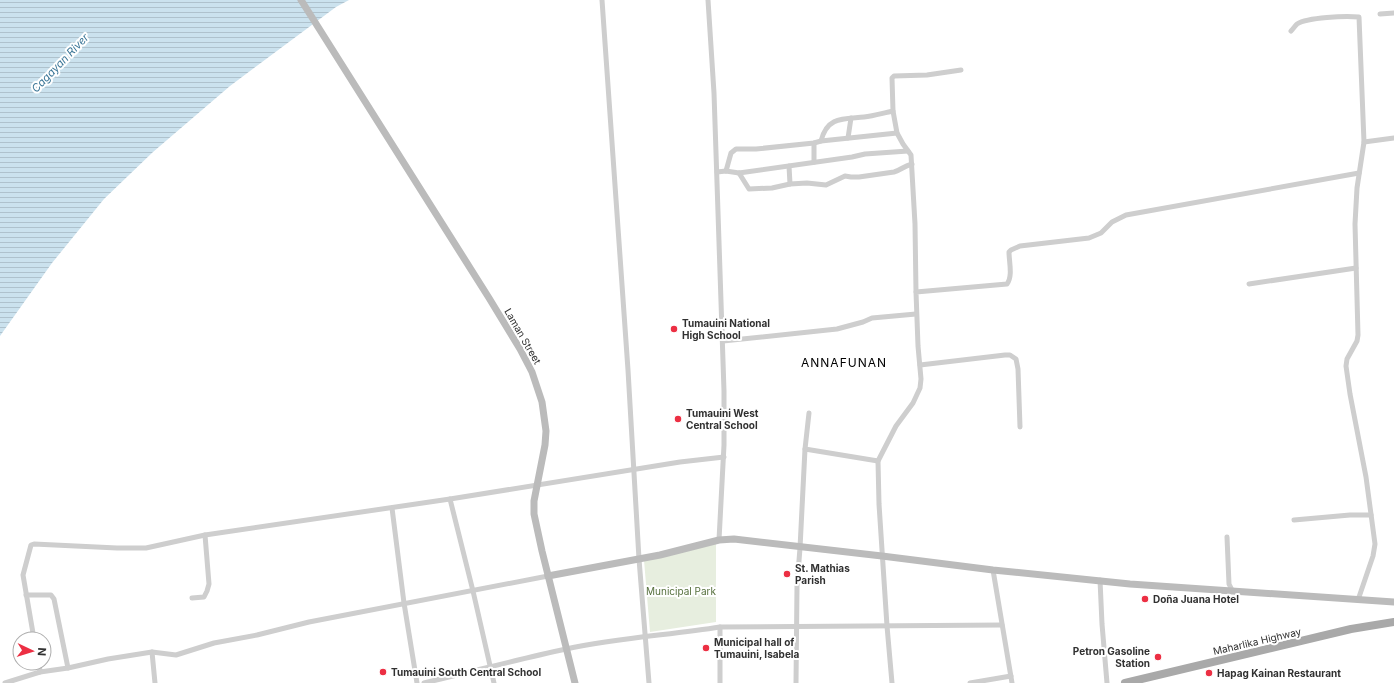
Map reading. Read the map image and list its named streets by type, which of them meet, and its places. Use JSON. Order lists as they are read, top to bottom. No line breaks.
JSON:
{"streets":{"main road":["Maharlika Highway"],"street":["Laman Street"]},"districts":["ANNAFUNAN"],"water":["Cagayan River"],"parks":["Municipal Park"],"places":["Tumauini National High School","Tumauini West Central School","St. Mathias Parish","Doña Juana Hotel","Municipal hall of Tumauini, Isabela","Petron Gasoline Station","Tumauini South Central School","Hapag Kainan Restaurant"],"north":"right"}
